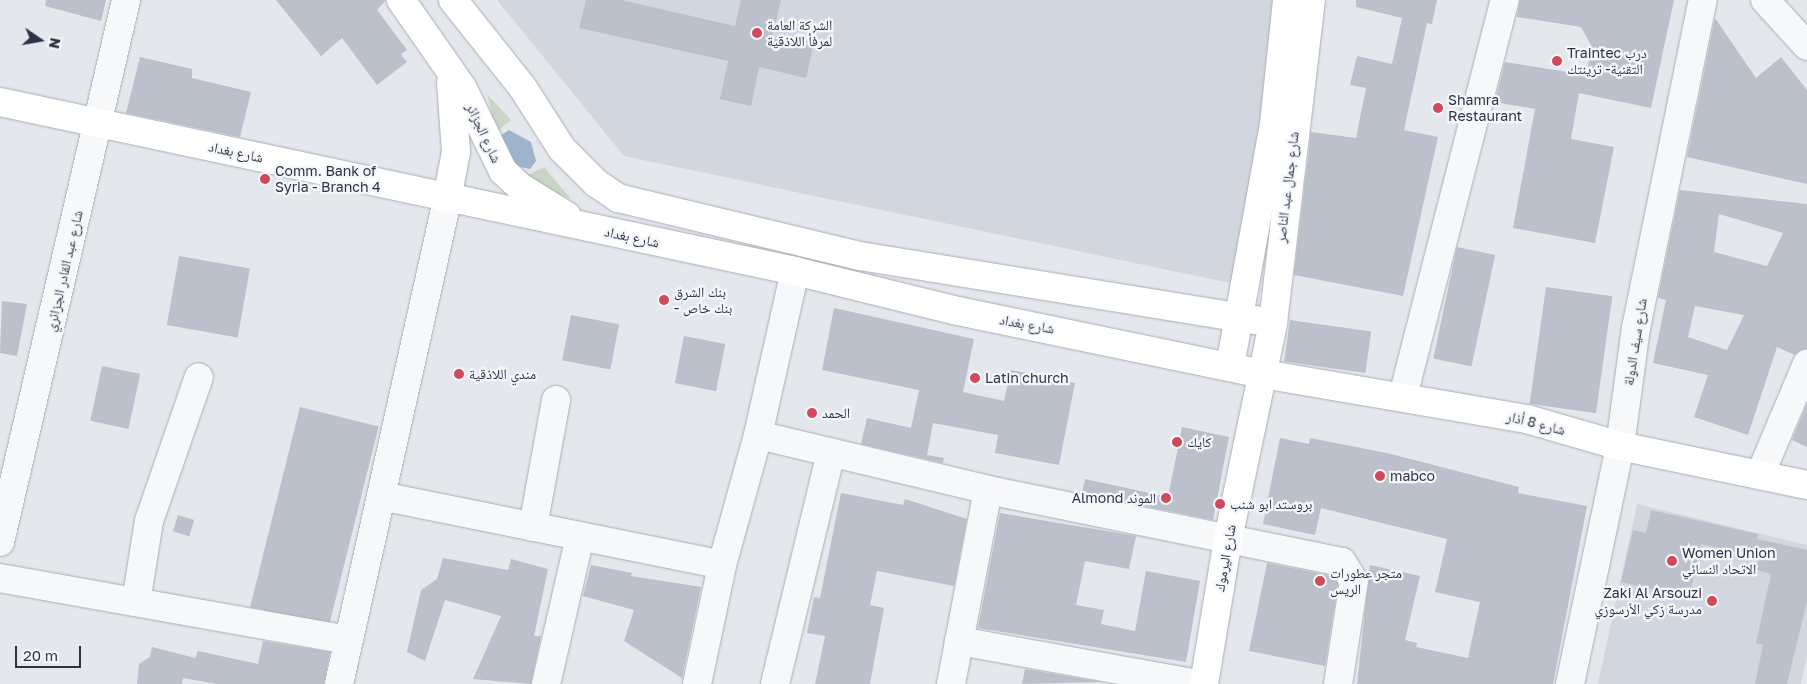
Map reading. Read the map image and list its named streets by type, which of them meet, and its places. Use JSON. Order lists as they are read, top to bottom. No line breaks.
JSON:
{"streets":{"main road":["شارع الجزائر","شارع بغداد","شارع جمال عبد الناصر","شارع 8 أذار","شارع اليرموك"],"street":["شارع عبد القادر الجزائري","شارع سيف الدولة"]},"crossings":[["شارع الجزائر","شارع بغداد"],["شارع بغداد","شارع جمال عبد الناصر"],["شارع بغداد","شارع عبد القادر الجزائري"],["شارع بغداد","شارع 8 أذار"],["شارع بغداد","شارع اليرموك"],["شارع جمال عبد الناصر","شارع 8 أذار"],["شارع جمال عبد الناصر","شارع اليرموك"],["شارع سيف الدولة","شارع 8 أذار"],["شارع 8 أذار","شارع اليرموك"]],"places":["الشركة العامة لمرفأ اللاذقية","Traintec درب التقنية- ترينتك","Shamra Restaurant","Comm. Bank of Syria - Branch 4","بنك الشرق - بنك خاص","مندي اللاذقية","Latin church","الحمد","كايك","mabco","Almond الموند","بروستد ابو شنب","Women Union الاتحاد النسائي","متجر عطورات الريس","Zaki Al Arsouzi مدرسة زكي الأرسوزي"],"scale_bar":"20 m","north":"right"}
